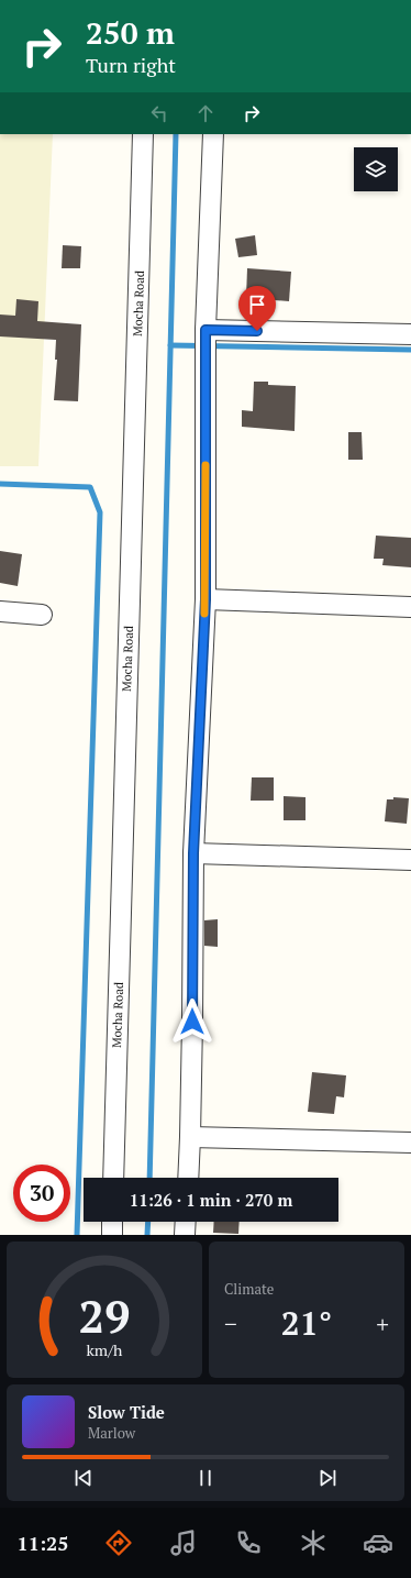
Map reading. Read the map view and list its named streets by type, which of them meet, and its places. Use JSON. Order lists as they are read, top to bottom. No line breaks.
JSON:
{"streets":{"street":["Mocha Road"]},"page":{"turn":["250 m","Turn right"],"limit":"30","trip":"11:26 · 1 min · 270 m","tile":"Climate","heat":["−","21°","+"],"song":["Slow Tide","Marlow"],"tabs":"11:25","gauge":["29","km/h"]}}
